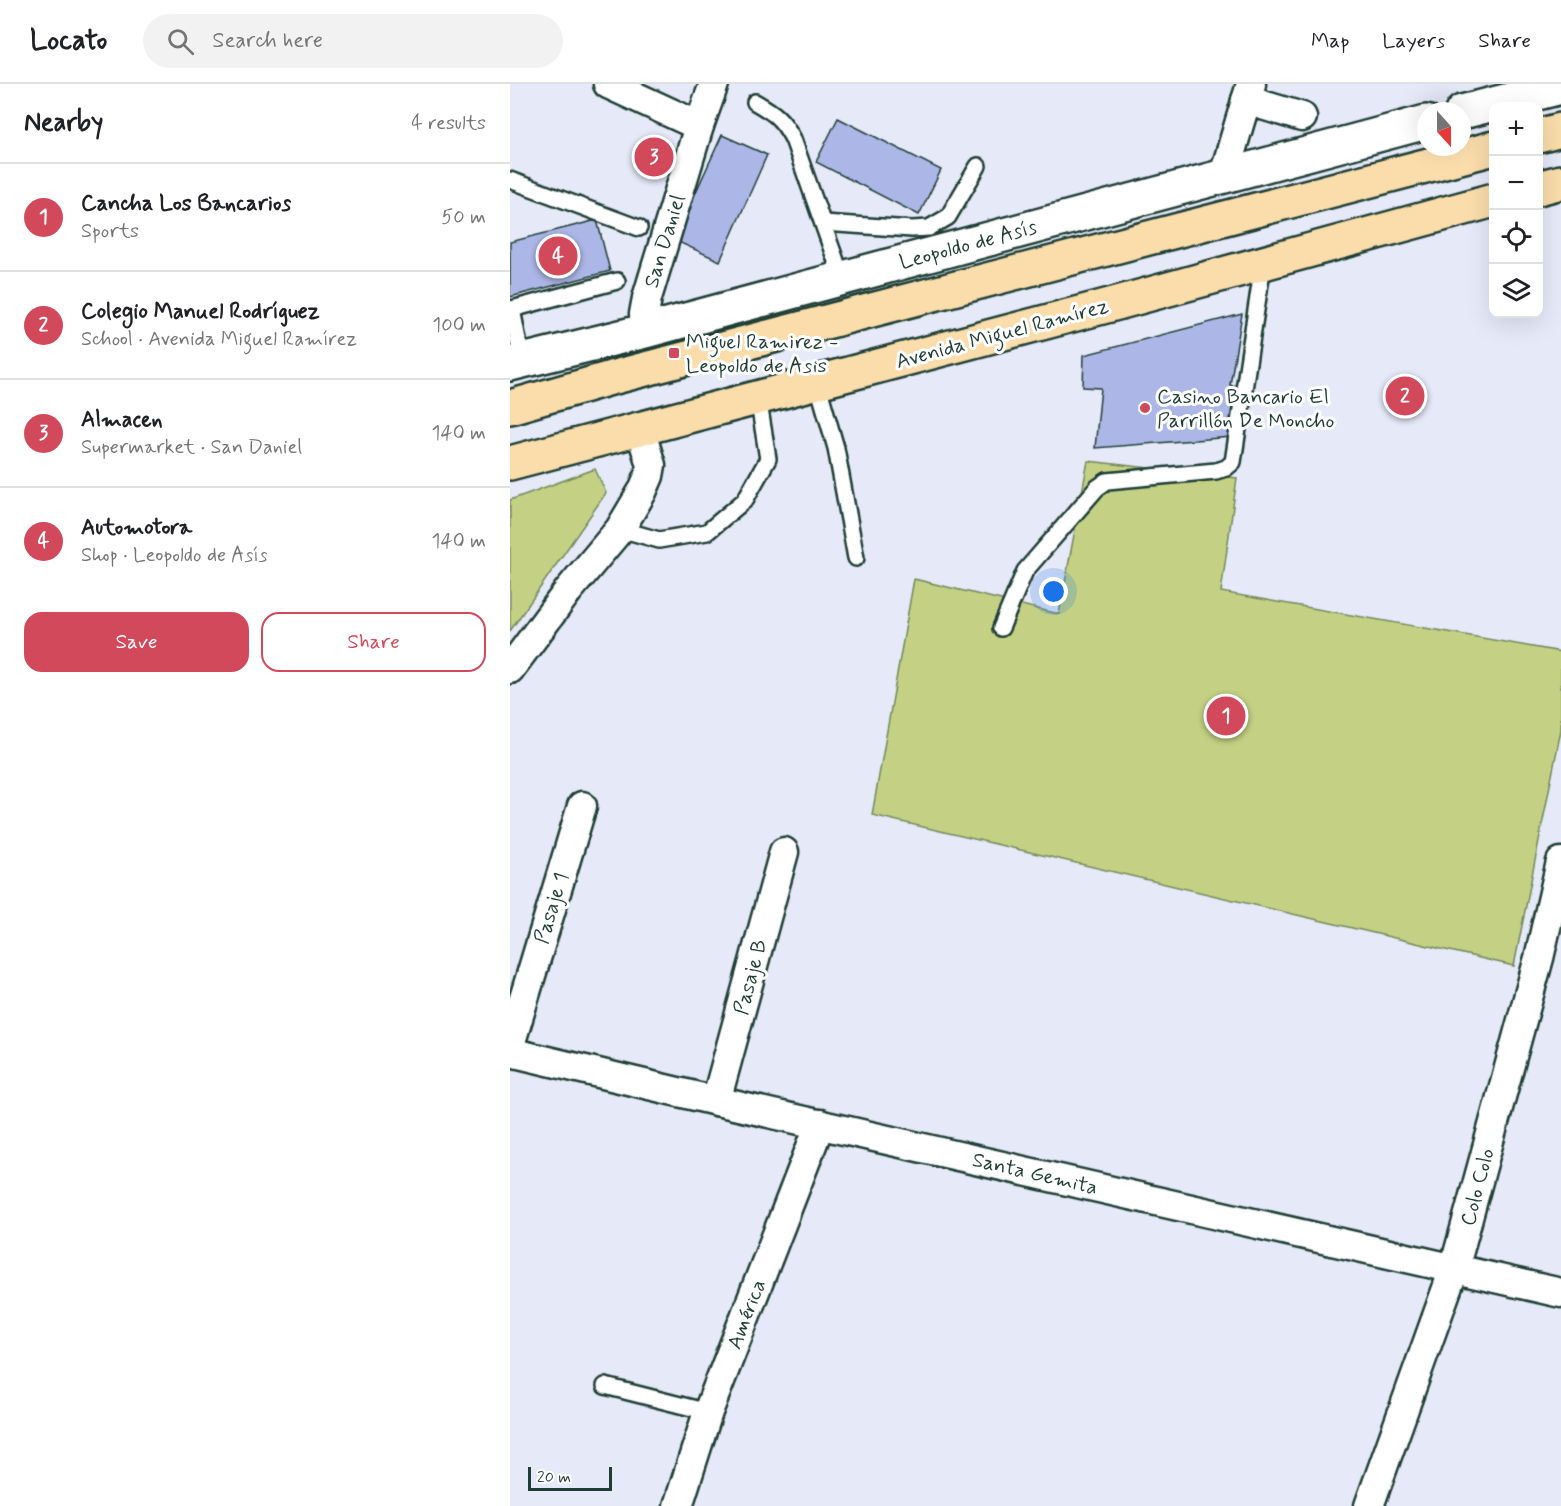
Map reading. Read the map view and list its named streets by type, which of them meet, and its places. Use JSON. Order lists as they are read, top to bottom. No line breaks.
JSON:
{"streets":{"main road":["Avenida Miguel Ramírez"],"street":["San Daniel","Leopoldo de Asís","Pasaje 1","Pasaje B","Santa Gemita","Colo Colo","América"]},"crossings":[["San Daniel","Leopoldo de Asís"],["Pasaje B","Santa Gemita"],["Santa Gemita","Colo Colo"],["Santa Gemita","América"]],"places":{"transit":["Miguel Ramirez - Leopoldo de Asis"],"other":["Casino Bancario El Parrillón De Moncho"]},"scale_bar":"20 m","north":"bottom","page":{"header":"Locato","search":"Search here","nav":["Map","Layers","Share"],"heading":["Nearby","4 results"],"map_buttons":["+","−"],"pins":["3","4","2","1"],"list":[{"mark":"1","name":"Cancha Los Bancarios","note":"Sports","value":"50 m"},{"mark":"2","name":"Colegio Manuel Rodríguez","note":"School · Avenida Miguel Ramírez","value":"100 m"},{"mark":"3","name":"Almacen","note":"Supermarket · San Daniel","value":"140 m"},{"mark":"4","name":"Automotora","note":"Shop · Leopoldo de Asís","value":"140 m"}],"buttons":["Save","Share"],"scale":"20 m"}}
